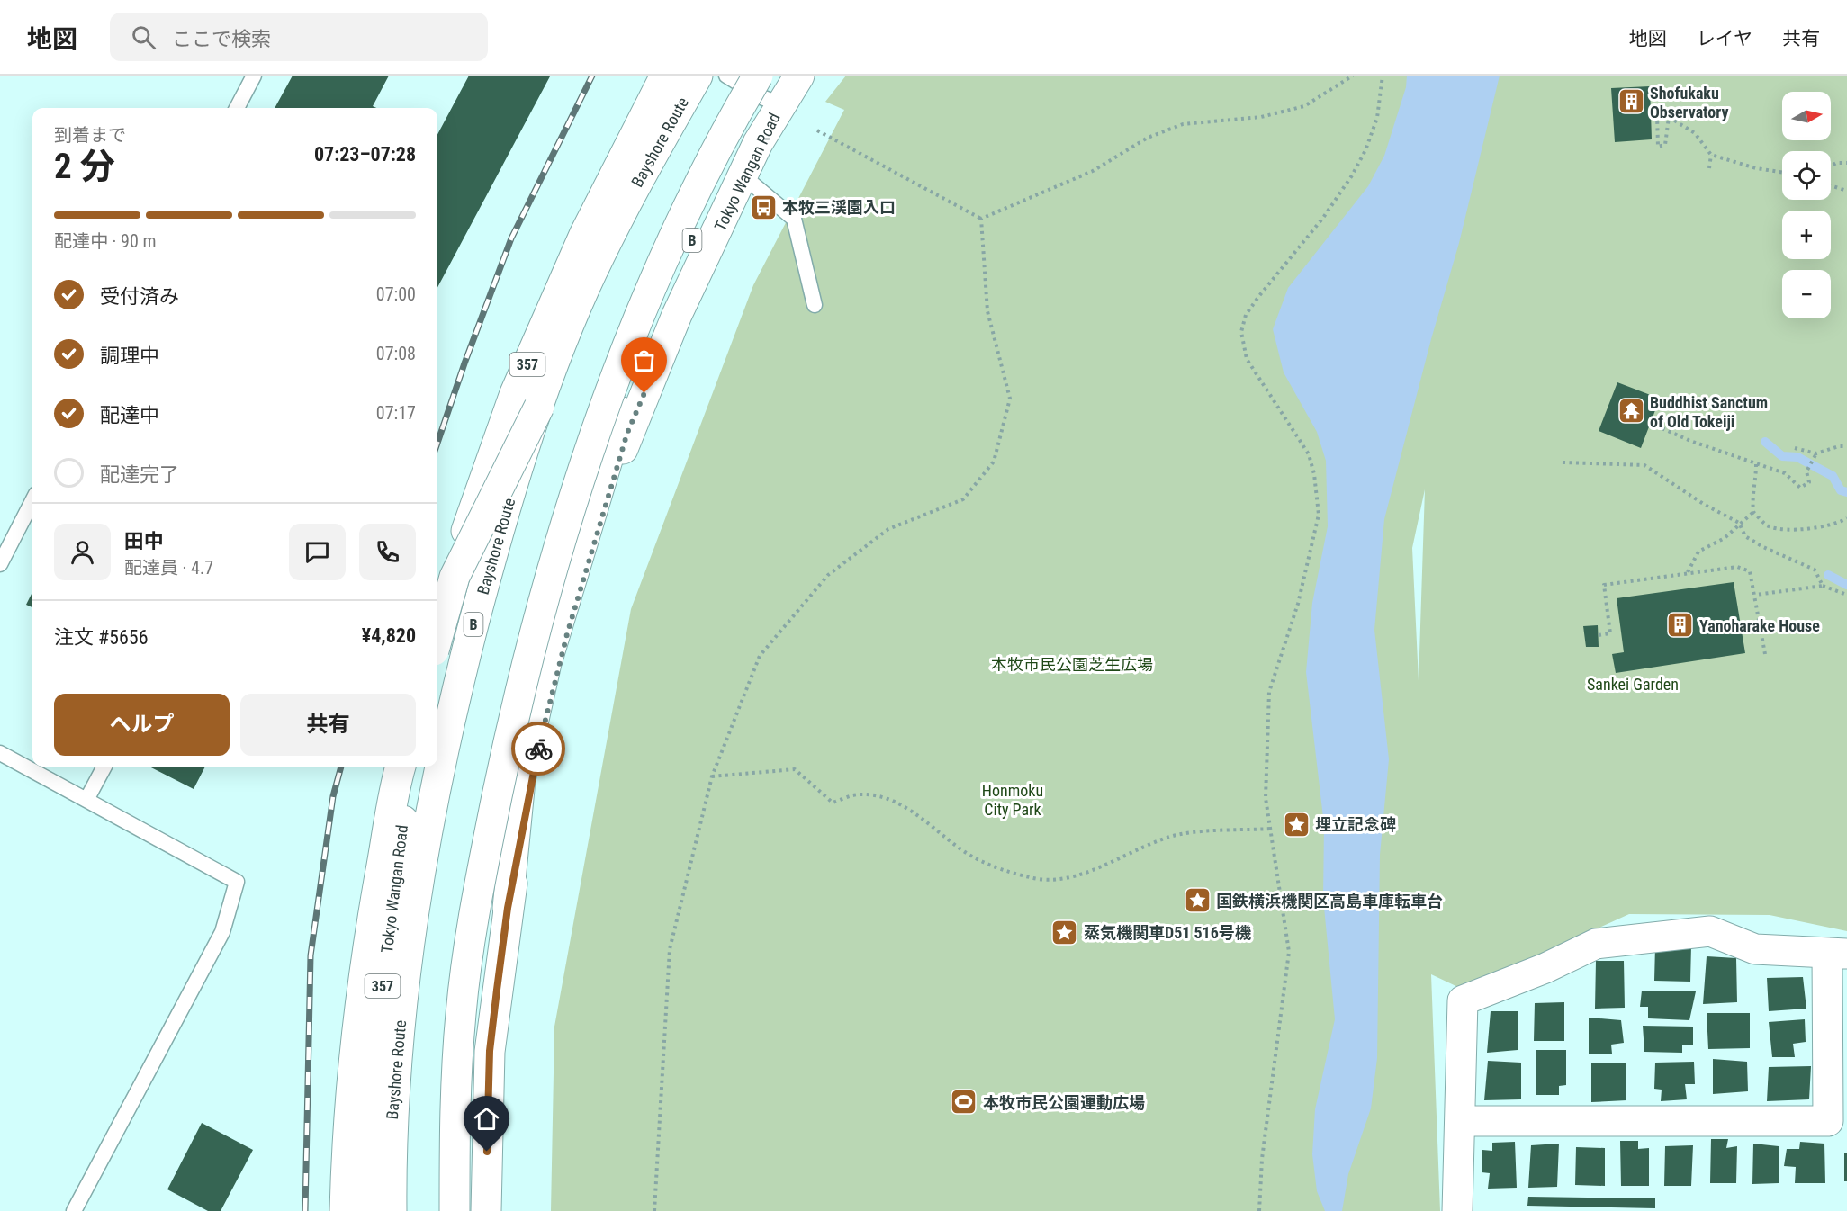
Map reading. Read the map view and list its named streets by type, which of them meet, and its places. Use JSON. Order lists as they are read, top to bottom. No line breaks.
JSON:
{"streets":{"main road":["Bayshore Route","Tokyo Wangan Road","B","357"]},"crossings":[["Tokyo Wangan Road","B"]],"parks":["本牧市民公園芝生広場","Sankei Garden","Honmoku City Park"],"places":{"building":["Shofukaku Observatory","Yanoharake House"],"bus stop":["本牧三渓園入口"],"temple":["Buddhist Sanctum of Old Tokeiji"],"place":["埋立記念碑","国鉄横浜機関区高島車庫転車台","蒸気機関車D51 516号機"],"sports":["本牧市民公園運動広場"]},"north":"right","page":{"header":"地図","search":"ここで検索","nav":["地図","レイヤ","共有"],"map_buttons":["+","−"],"heading":["2 分","到着まで","07:23–07:28"],"panel":["田中","配達員 · 4.7","注文 #5656","¥4,820"],"bar":"配達中 · 90 m","list":[["受付済み","07:00"],["調理中","07:08"],["配達中","07:17"],"配達完了"],"buttons":["ヘルプ","共有"]}}
